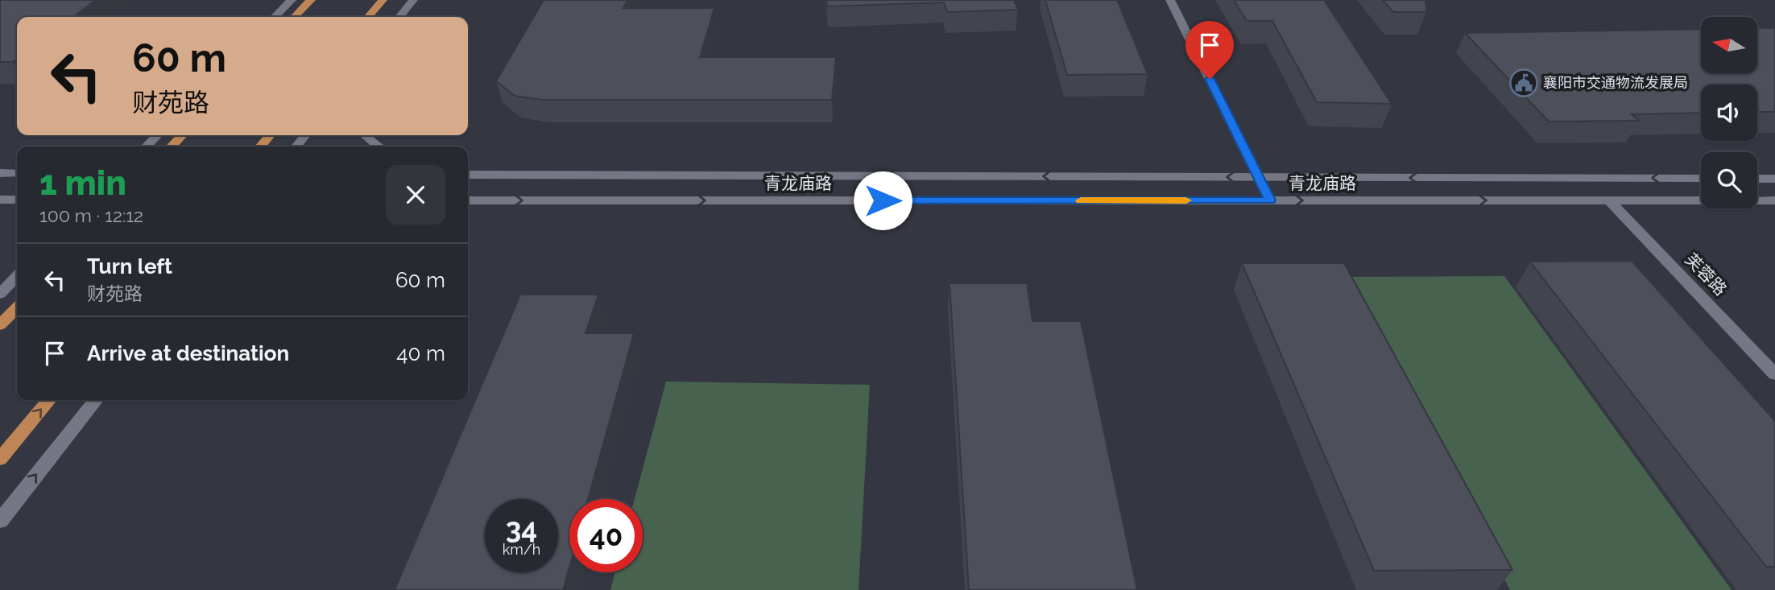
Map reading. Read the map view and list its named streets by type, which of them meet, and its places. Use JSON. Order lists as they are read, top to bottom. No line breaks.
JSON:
{"streets":{"street":["青龙庙路","芙蓉路"]},"crossings":[["青龙庙路","芙蓉路"]],"places":{"public building":["襄阳市交通物流发展局"]},"north":"left","page":{"turn":["60 m","财苑路"],"heading":["1 min","100 m · 12:12"],"list":[{"name":"Turn left","note":"财苑路","value":"60 m"},{"name":"Arrive at destination","value":"40 m"}],"speed":"34 km/h","limit":"40"}}
